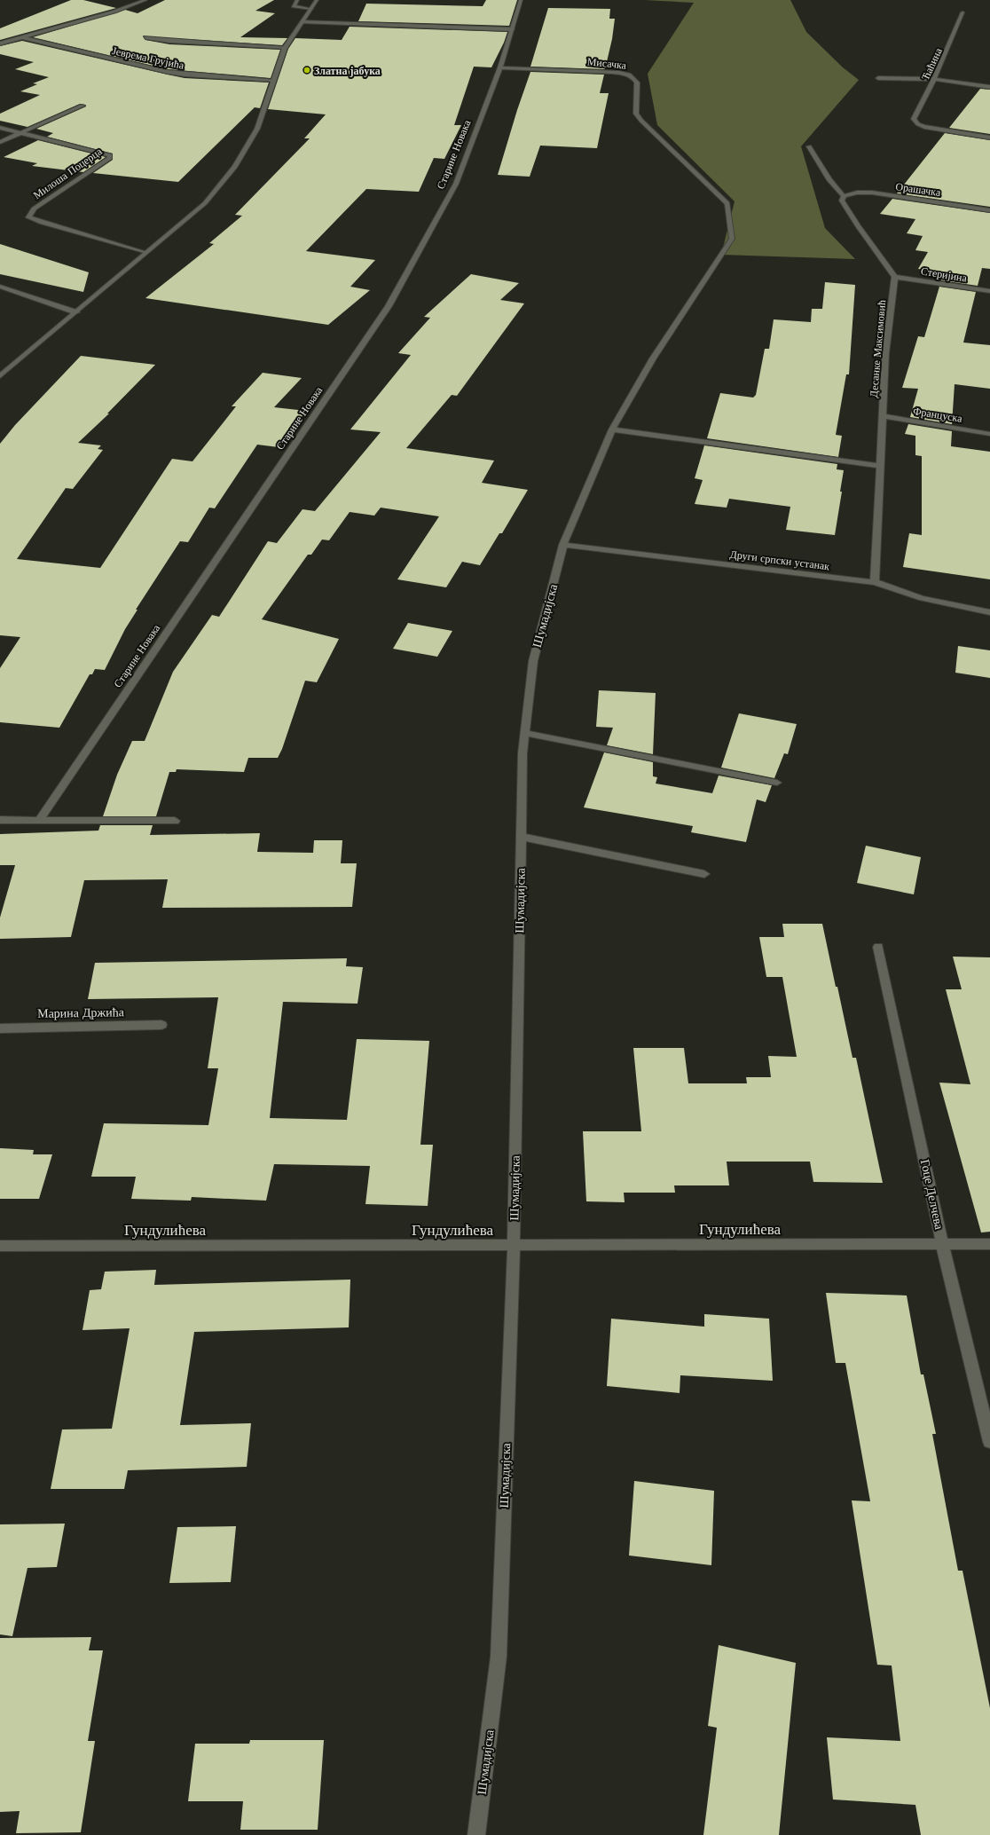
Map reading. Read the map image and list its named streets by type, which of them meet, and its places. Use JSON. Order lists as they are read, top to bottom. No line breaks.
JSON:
{"streets":{"street":["Јеврема Грујића","Мисачка","Ћаћина","Старине Новака","Милоша Поцерца","Орашачка","Стеријина","Десанке Максимовић","Француска","Други српски устанак","Шумадијска","Марина Држића","Гоце Делчева","Гундулићева"]},"crossings":[["Мисачка","Старине Новака"],["Мисачка","Шумадијска"],["Стеријина","Десанке Максимовић"],["Десанке Максимовић","Француска"],["Десанке Максимовић","Други српски устанак"],["Други српски устанак","Шумадијска"],["Шумадијска","Гундулићева"],["Гоце Делчева","Гундулићева"]],"places":["Златна јабука"]}
